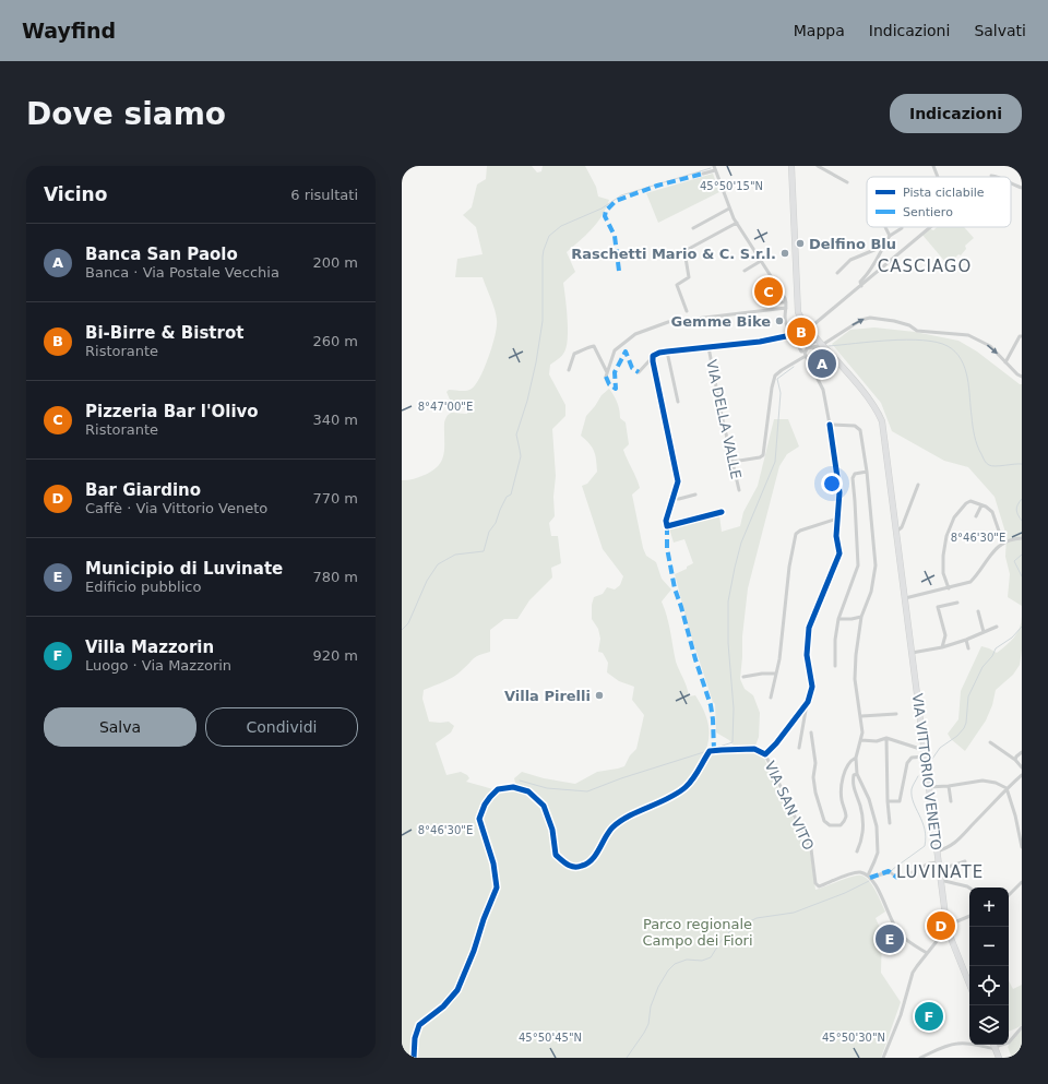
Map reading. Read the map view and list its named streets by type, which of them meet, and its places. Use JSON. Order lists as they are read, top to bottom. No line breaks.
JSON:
{"streets":{"main road":["VIA VITTORIO VENETO"],"street":["VIA DELLA VALLE","VIA SAN VITO"]},"districts":["CASCIAGO","LUVINATE"],"parks":["Parco regionale Campo dei Fiori"],"places":["Delfino Blu","Raschetti Mario & C. S.r.l.","Gemme Bike","Villa Pirelli"],"legend":["Pista ciclabile","Sentiero"],"page":{"header":"Wayfind","nav":["Mappa","Indicazioni","Salvati"],"buttons":["Indicazioni",["Salva","Condividi"]],"title":"Dove siamo","heading":["Vicino","6 risultati"],"list":[{"mark":"A","name":"Banca San Paolo","note":"Banca · Via Postale Vecchia","value":"200 m"},{"mark":"B","name":"Bi-Birre & Bistrot","note":"Ristorante","value":"260 m"},{"mark":"C","name":"Pizzeria Bar l'Olivo","note":"Ristorante","value":"340 m"},{"mark":"D","name":"Bar Giardino","note":"Caffè · Via Vittorio Veneto","value":"770 m"},{"mark":"E","name":"Municipio di Luvinate","note":"Edificio pubblico","value":"780 m"},{"mark":"F","name":"Villa Mazzorin","note":"Luogo · Via Mazzorin","value":"920 m"}],"pins":["C","B","A","D","E","F"],"map_buttons":["+","−"]},"coordinates":["45°50'15\"N","8°47'00\"E","8°46'30\"E","45°50'45\"N","45°50'30\"N"]}
